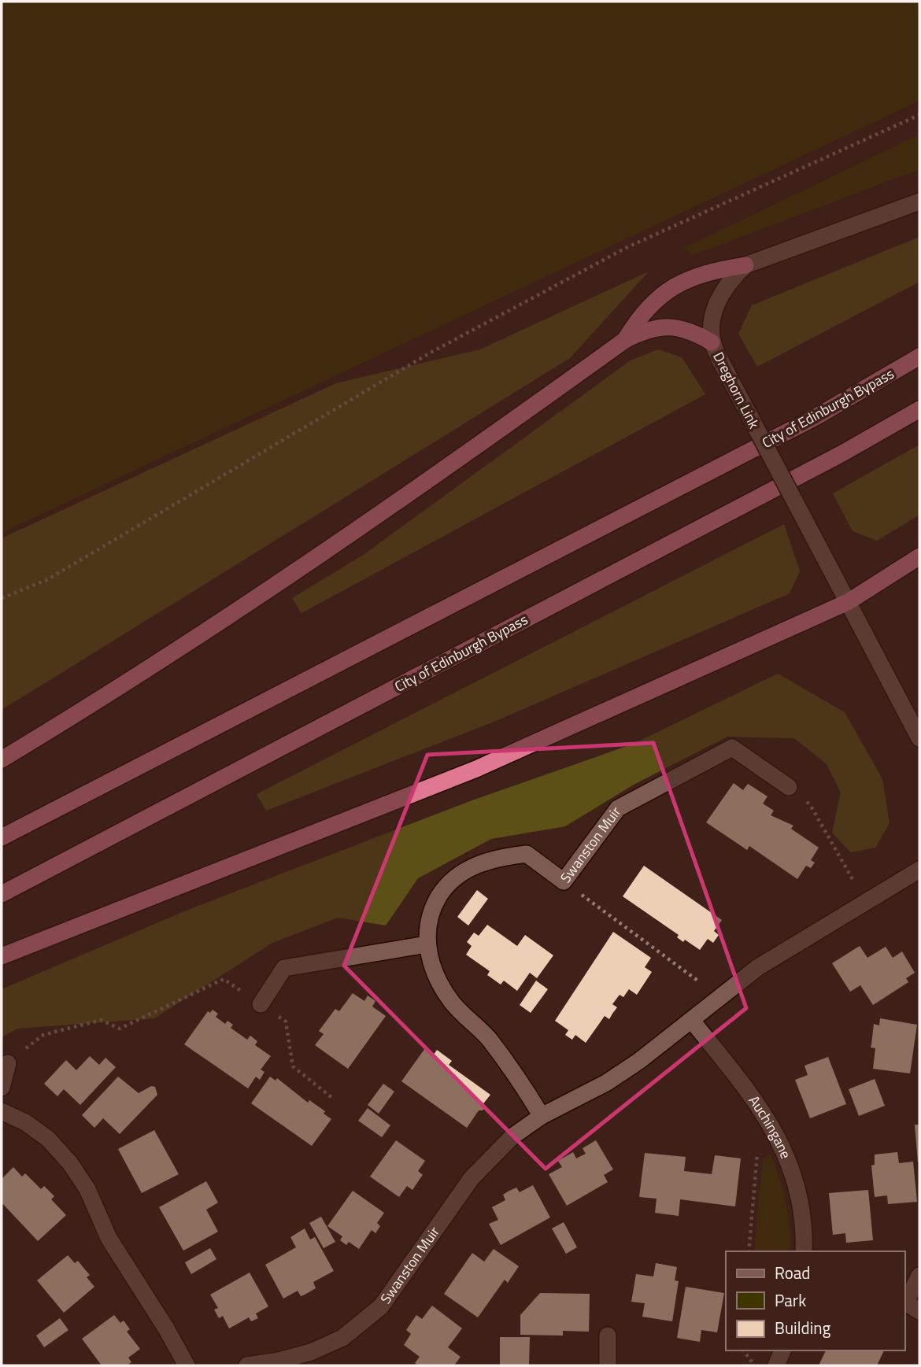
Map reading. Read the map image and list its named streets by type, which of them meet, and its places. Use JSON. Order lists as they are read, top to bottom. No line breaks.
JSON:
{"streets":{"highway":["City of Edinburgh Bypass"],"street":["Dreghorn Link","Swanston Muir","Auchingane"]},"crossings":[["Swanston Muir","Auchingane"]],"legend":["Road","Park","Building"]}
